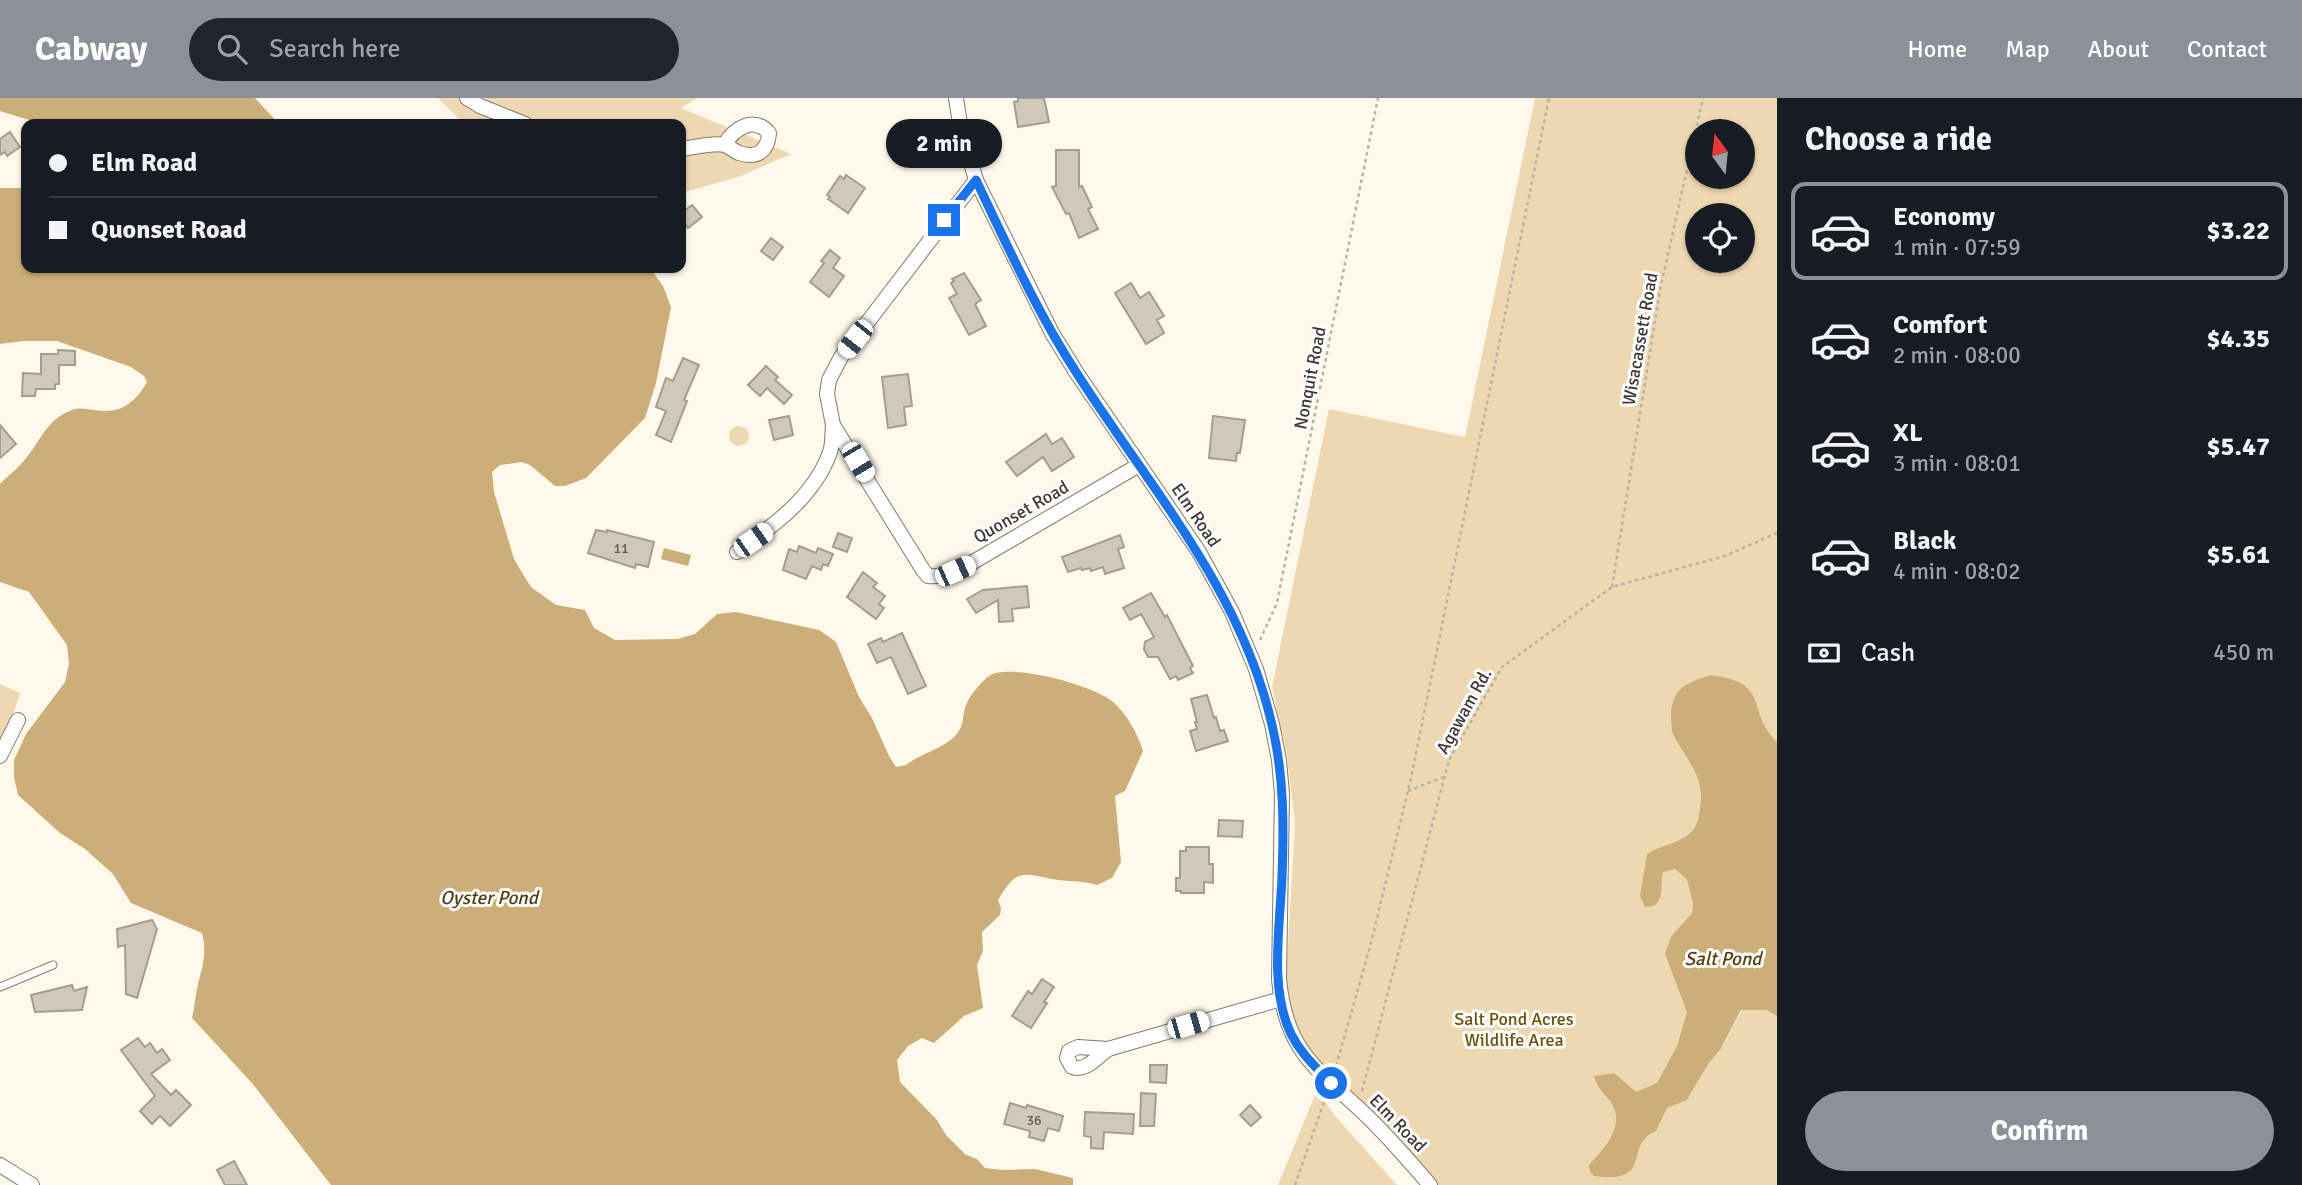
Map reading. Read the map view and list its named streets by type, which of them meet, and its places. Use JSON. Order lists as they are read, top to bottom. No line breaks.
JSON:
{"streets":{"street":["Quonset Road","Elm Road"],"path":["Wisacassett Road","Nonquit Road","Agawam Rd."]},"crossings":[["Wisacassett Road","Agawam Rd."],["Nonquit Road","Elm Road"],["Quonset Road","Elm Road"],["Elm Road","Agawam Rd."]],"water":["Oyster Pond","Salt Pond"],"parks":["Salt Pond Acres Wildlife Area"],"house_numbers":["11","36"],"north":"top","page":{"header":"Cabway","search":"Search here","nav":["Home","Map","About","Contact"],"heading":"Choose a ride","bubble":"2 min","banner":["Elm Road","Quonset Road"],"list":[{"name":"Economy","note":"1 min · 07:59","value":"$3.22"},{"name":"Comfort","note":"2 min · 08:00","value":"$4.35"},{"name":"XL","note":"3 min · 08:01","value":"$5.47"},{"name":"Black","note":"4 min · 08:02","value":"$5.61"}],"pay":["Cash","450 m"],"buttons":"Confirm"}}
